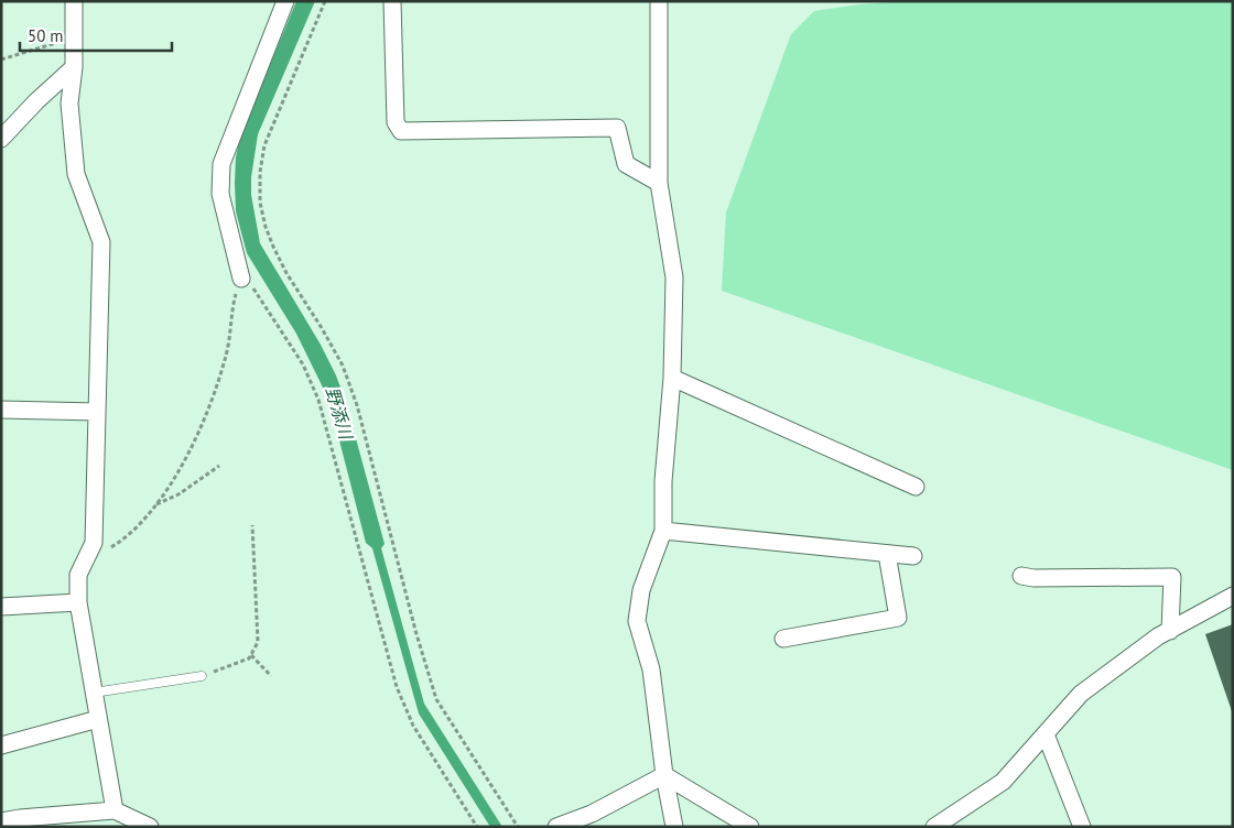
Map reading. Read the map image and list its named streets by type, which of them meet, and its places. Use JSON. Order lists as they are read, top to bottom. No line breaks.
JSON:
{"water":["野添川"],"scale_bar":"50 m"}
